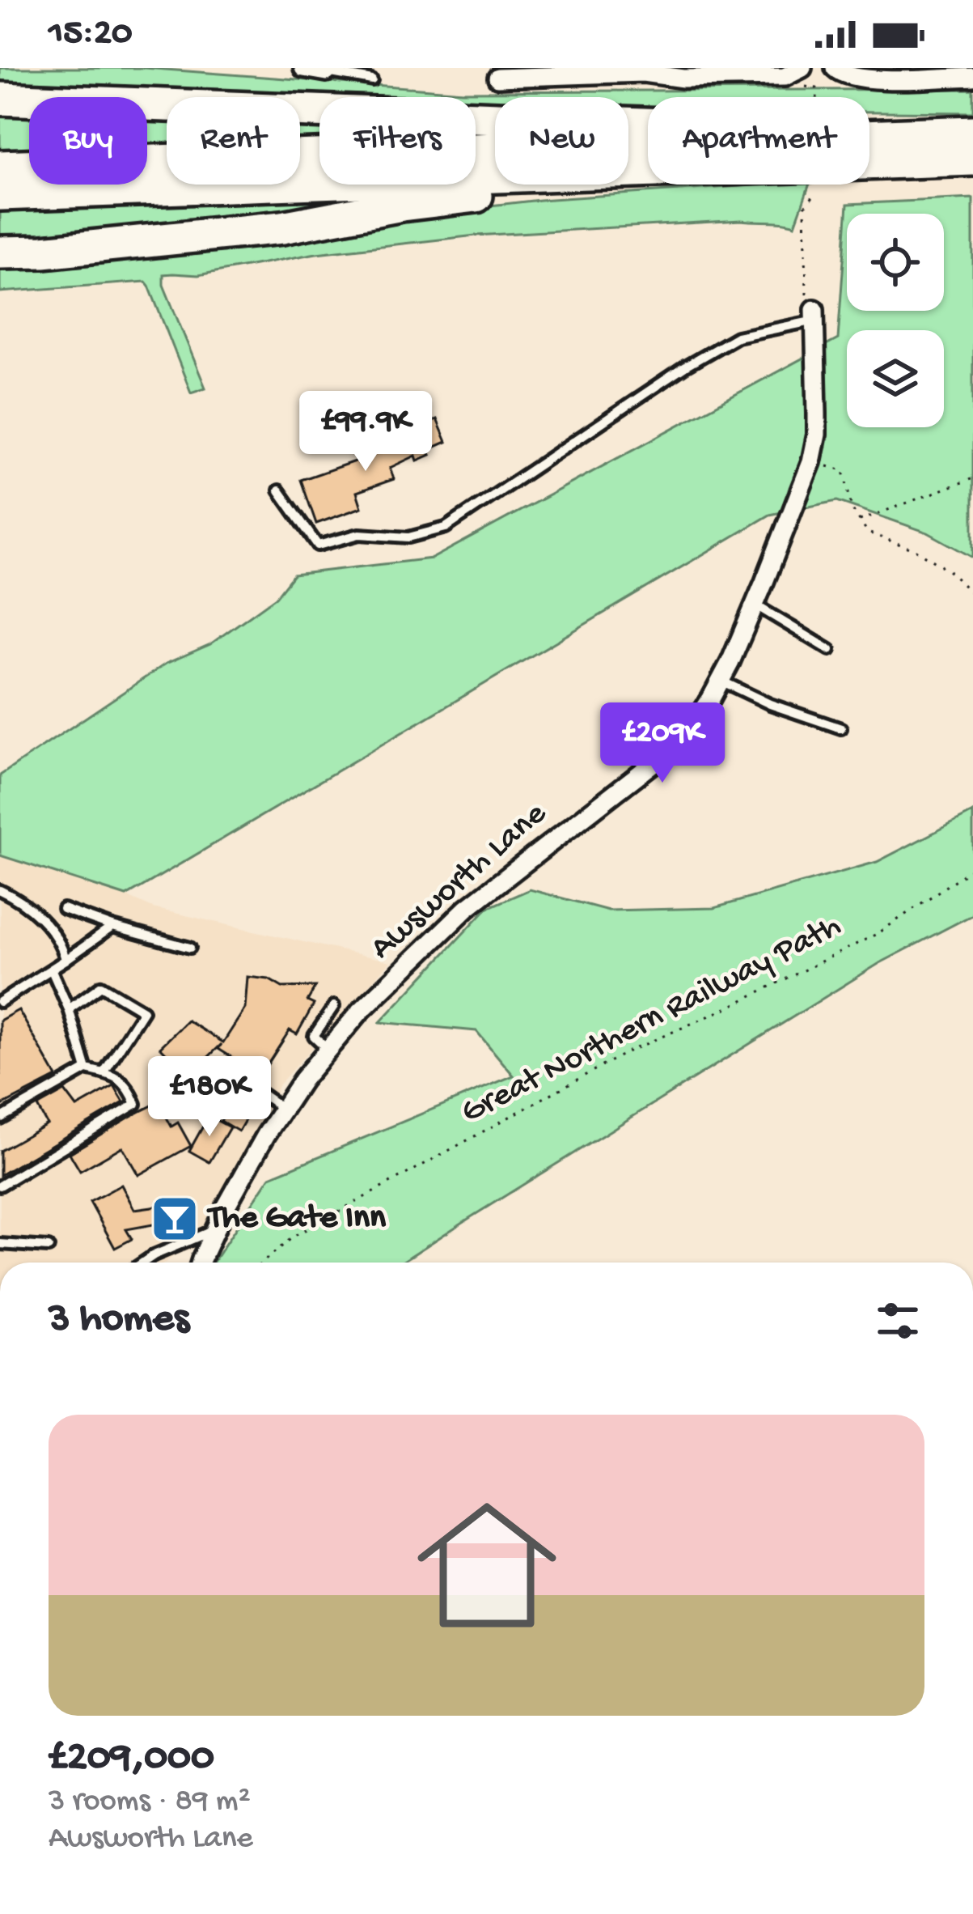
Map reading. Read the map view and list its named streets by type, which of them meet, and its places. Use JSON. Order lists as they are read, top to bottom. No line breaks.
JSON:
{"streets":{"street":["Awsworth Lane"],"path":["Great Northern Railway Path"]},"places":{"bar":["The Gate Inn"]},"page":{"status":"15:20","chip":["Buy","Rent","Filters","New","Apartment"],"price":["£99.9K","£209K","£180K"],"heading":"3 homes","list":[{"name":"£209,000","note":"3 rooms · 89 m² · Awsworth Lane"}]}}
